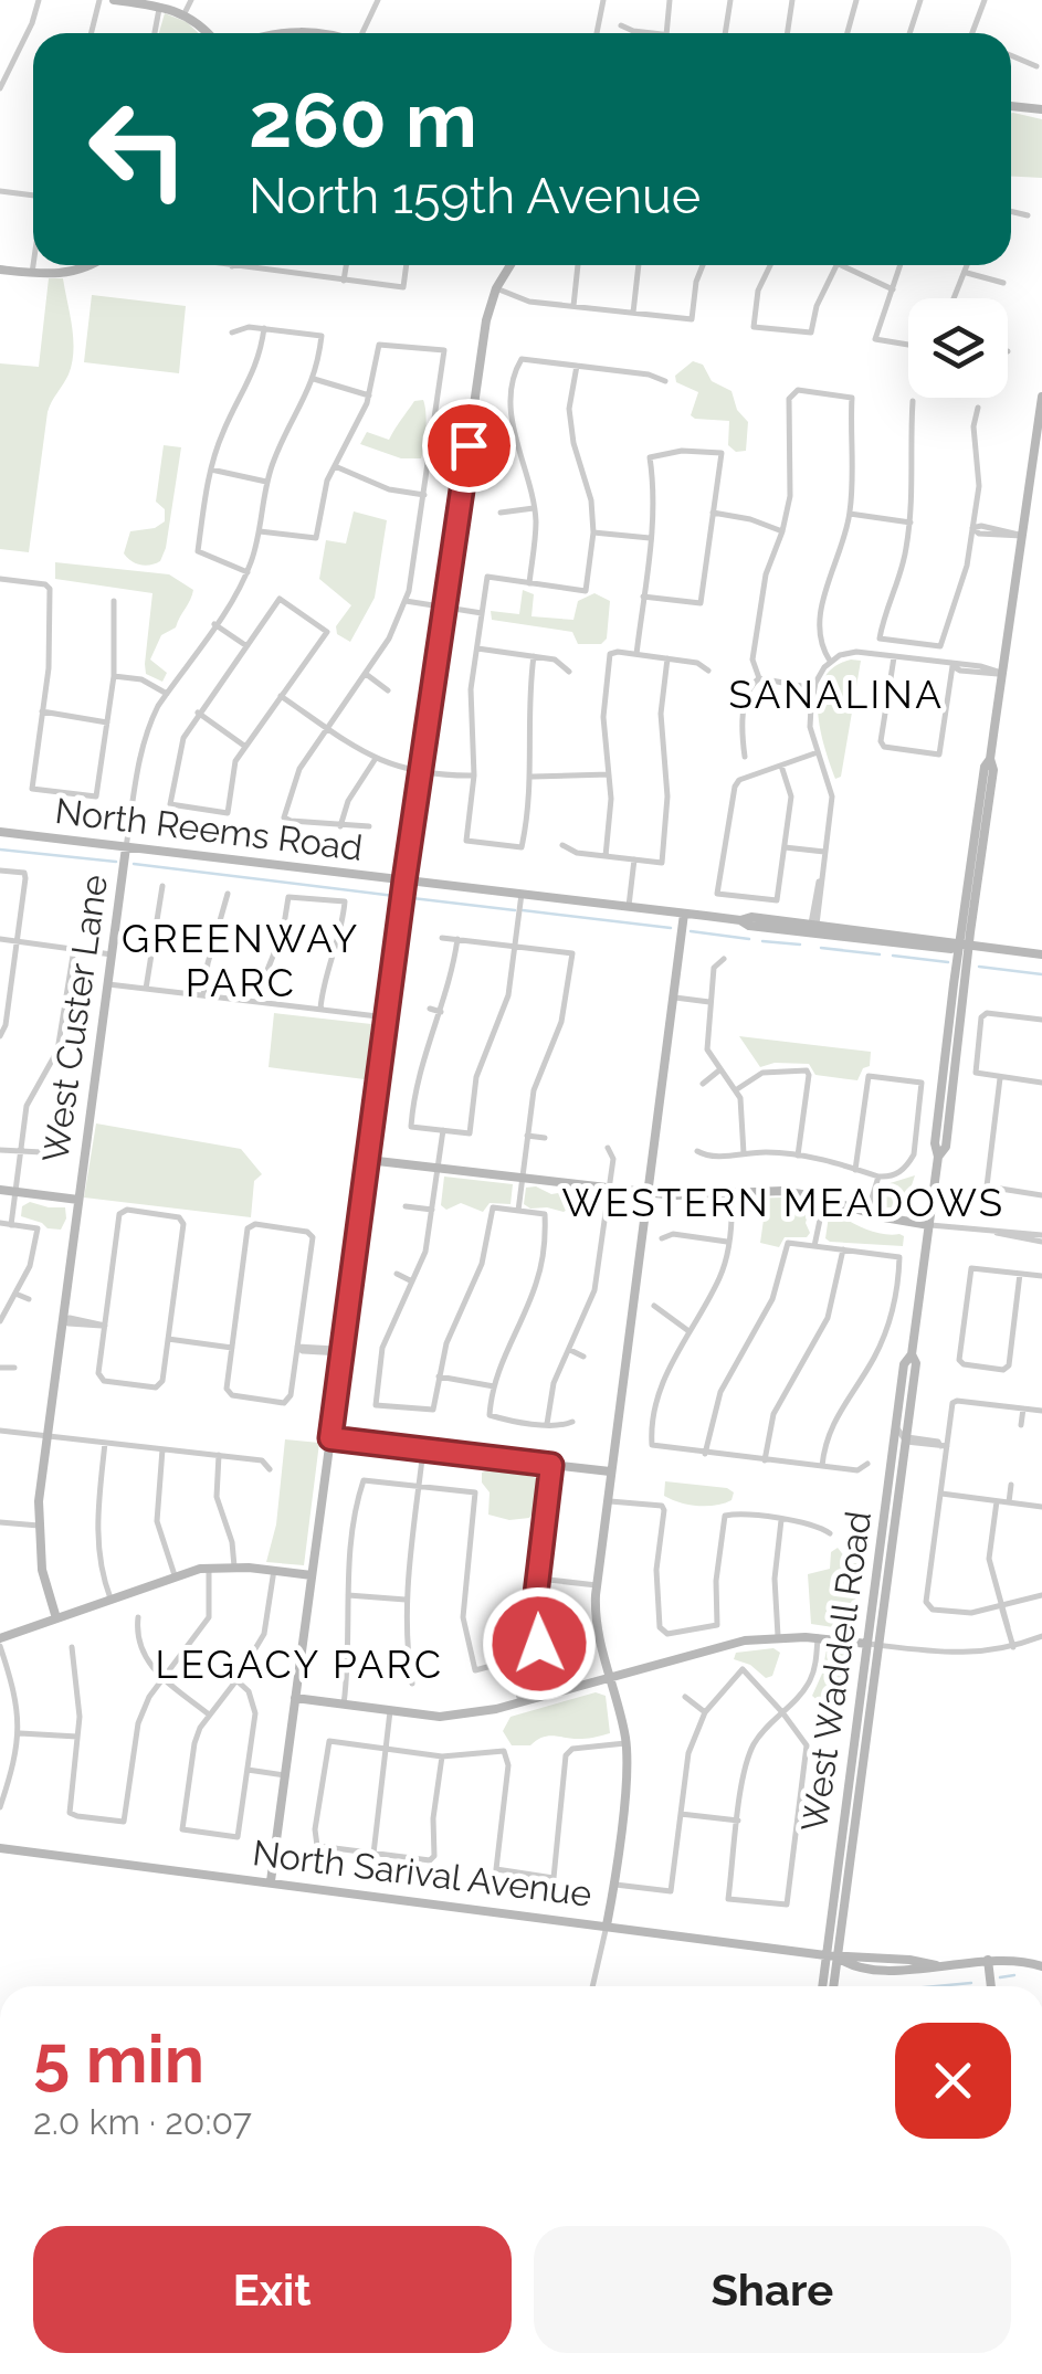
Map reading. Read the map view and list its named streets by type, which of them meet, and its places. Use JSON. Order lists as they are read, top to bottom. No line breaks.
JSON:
{"streets":{"street":["North Reems Road","West Custer Lane","West Waddell Road","North Sarival Avenue"]},"crossings":[["North Reems Road","West Custer Lane"],["North Reems Road","West Waddell Road"],["West Waddell Road","North Sarival Avenue"]],"districts":["SANALINA","GREENWAY PARC","WESTERN MEADOWS","LEGACY PARC"],"page":{"turn":["260 m","North 159th Avenue"],"heading":["5 min","2.0 km · 20:07"],"buttons":["Exit","Share"]}}
